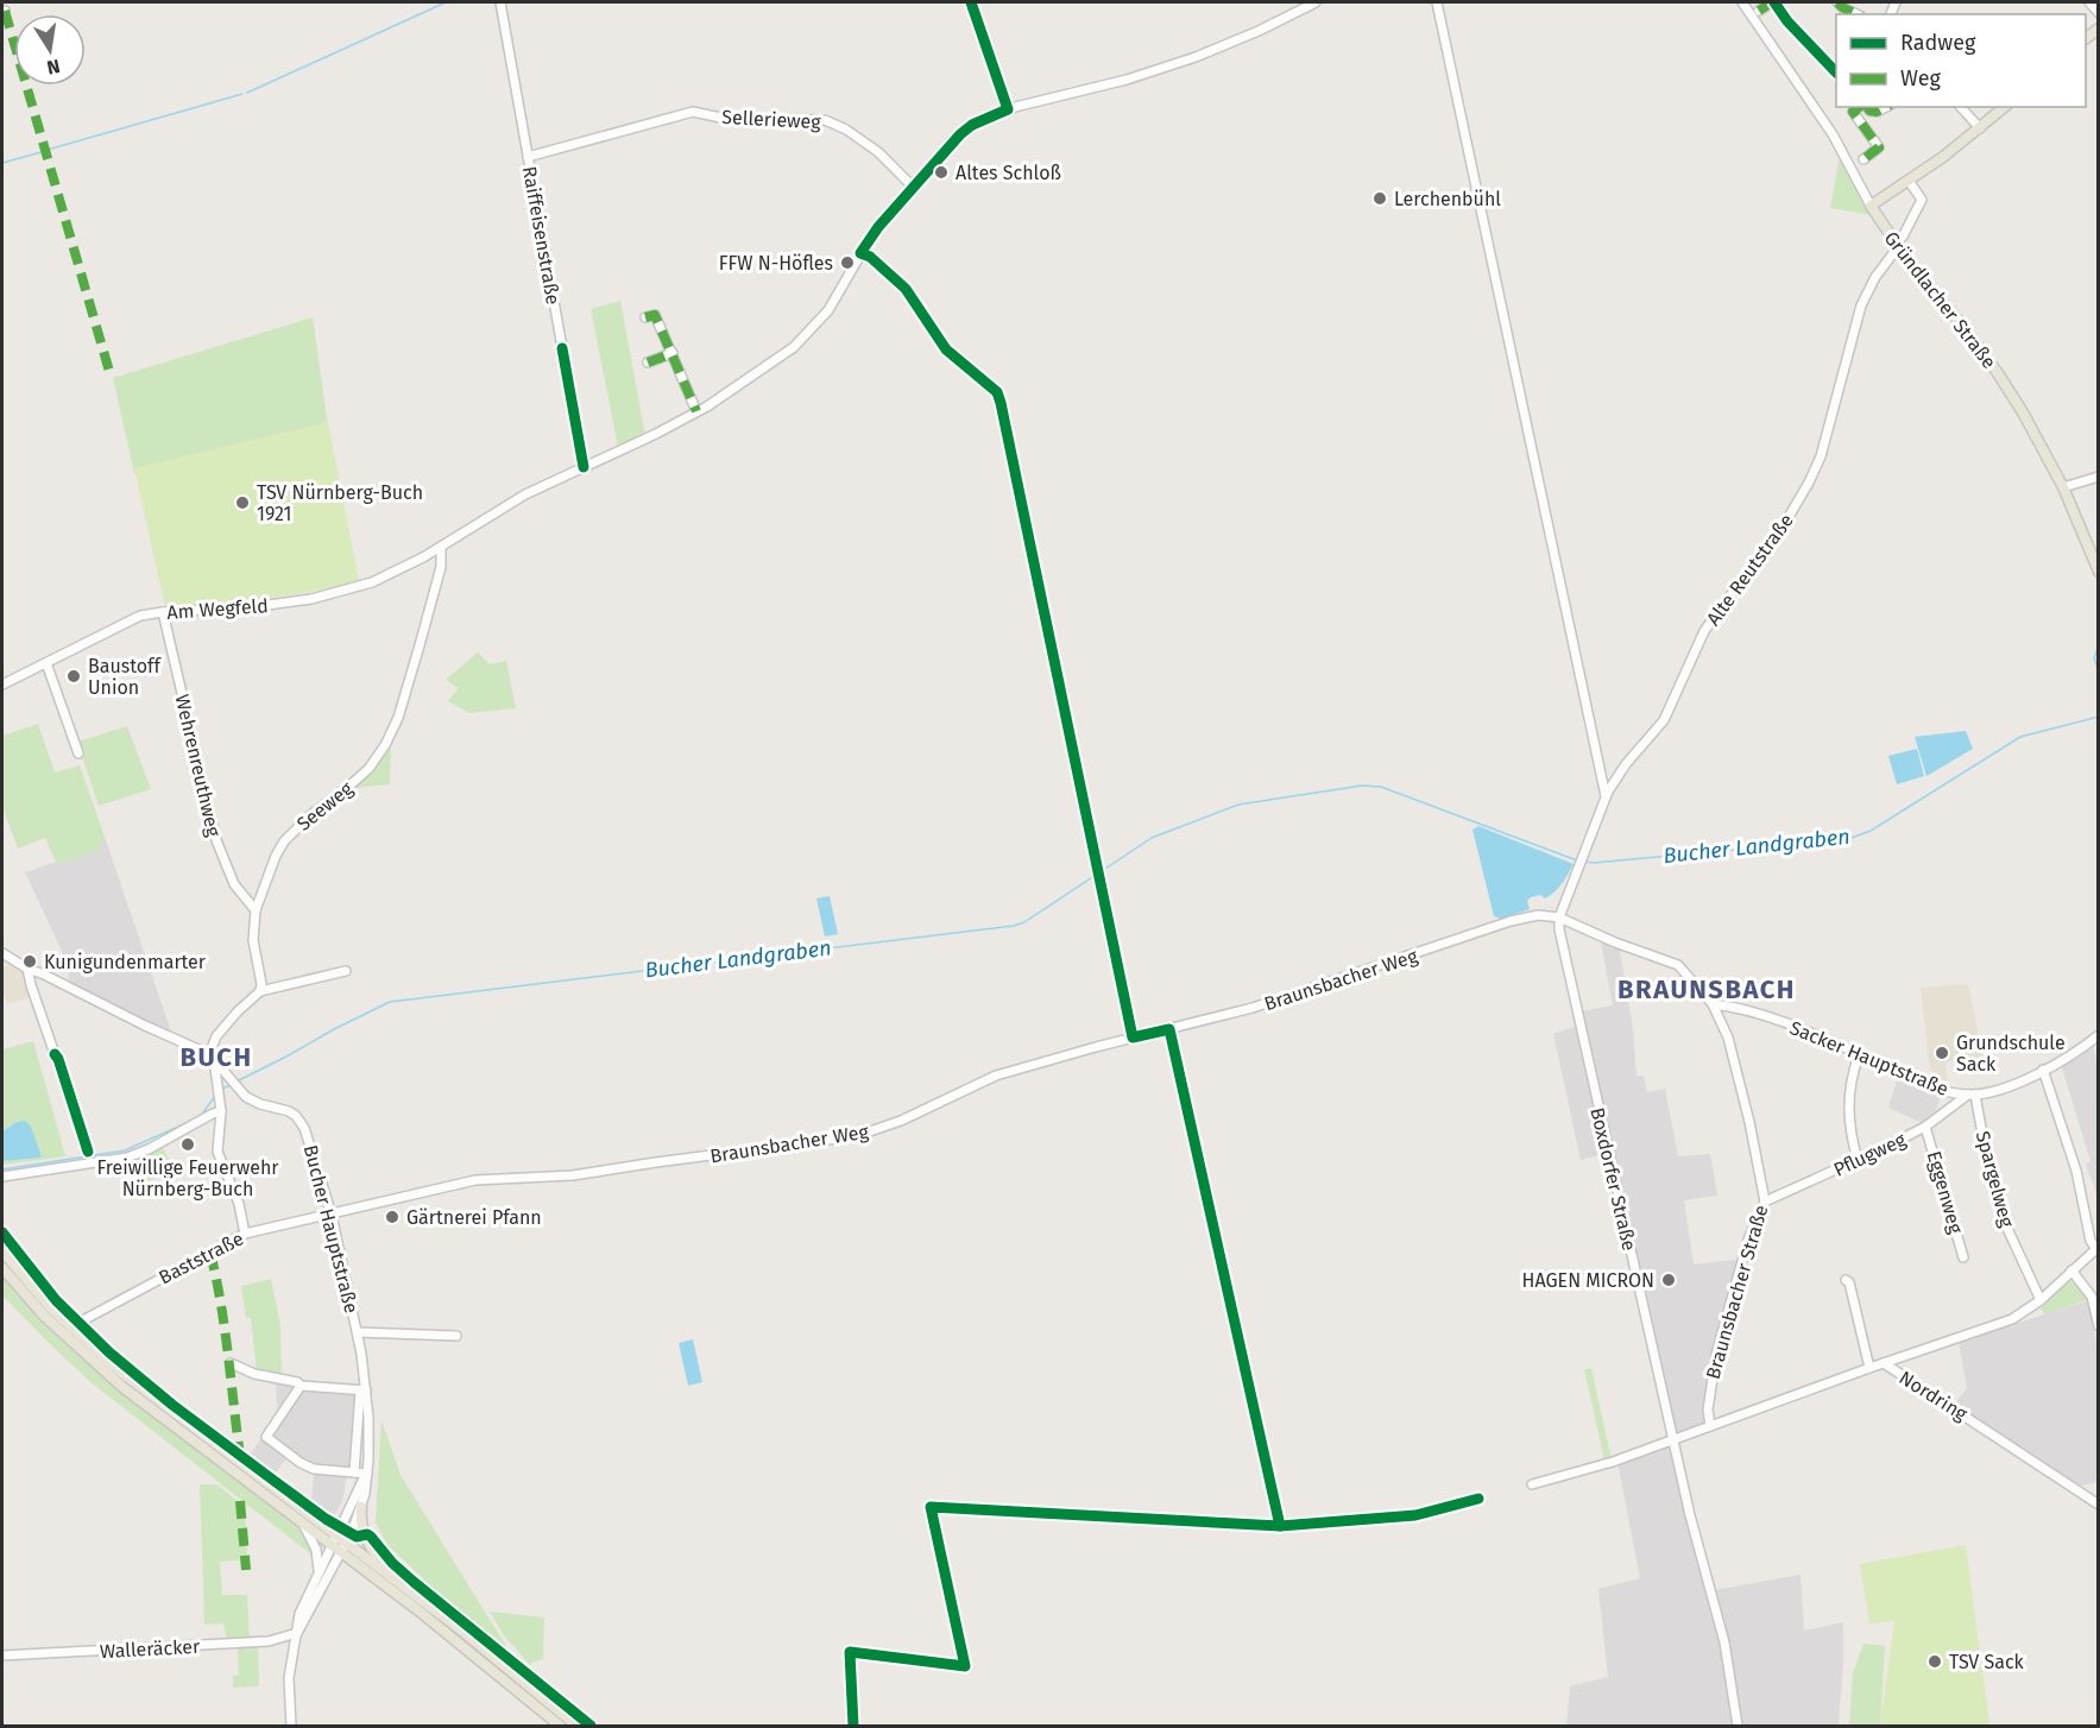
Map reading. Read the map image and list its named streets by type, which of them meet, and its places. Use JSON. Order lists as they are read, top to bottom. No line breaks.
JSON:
{"streets":{"main road":["Gründlacher Straße"],"street":["Sellerieweg","Raiffeisenstraße","Alte Reutstraße","Am Wegfeld","Wehrenreuthweg","Seeweg","Braunsbacher Weg","Sacker Hauptstraße","Pflugweg","Boxdorfer Straße","Spargelweg","Eggenweg","Bucher Hauptstraße","Baststraße","Braunsbacher Straße","Nordring","Walleräcker"]},"crossings":[["Sellerieweg","Raiffeisenstraße"],["Sellerieweg","Am Wegfeld"],["Raiffeisenstraße","Am Wegfeld"],["Gründlacher Straße","Alte Reutstraße"],["Alte Reutstraße","Braunsbacher Weg"],["Alte Reutstraße","Boxdorfer Straße"],["Alte Reutstraße","Braunsbacher Straße"],["Am Wegfeld","Wehrenreuthweg"],["Am Wegfeld","Seeweg"],["Wehrenreuthweg","Seeweg"],["Braunsbacher Weg","Boxdorfer Straße"],["Braunsbacher Weg","Bucher Hauptstraße"],["Braunsbacher Weg","Baststraße"],["Braunsbacher Weg","Braunsbacher Straße"],["Sacker Hauptstraße","Pflugweg"],["Sacker Hauptstraße","Spargelweg"],["Sacker Hauptstraße","Braunsbacher Straße"],["Pflugweg","Spargelweg"],["Pflugweg","Eggenweg"],["Pflugweg","Braunsbacher Straße"],["Boxdorfer Straße","Braunsbacher Straße"],["Boxdorfer Straße","Nordring"],["Bucher Hauptstraße","Baststraße"],["Braunsbacher Straße","Nordring"]],"districts":["BRAUNSBACH","BUCH"],"water":["Bucher Landgraben"],"places":["Altes Schloß","Lerchenbühl","FFW N-Höfles","TSV Nürnberg-Buch 1921","Baustoff Union","Kunigundenmarter","Grundschule Sack","Freiwillige Feuerwehr Nürnberg-Buch","Gärtnerei Pfann","HAGEN MICRON","TSV Sack"],"legend":["Radweg","Weg"],"north":"bottom"}
